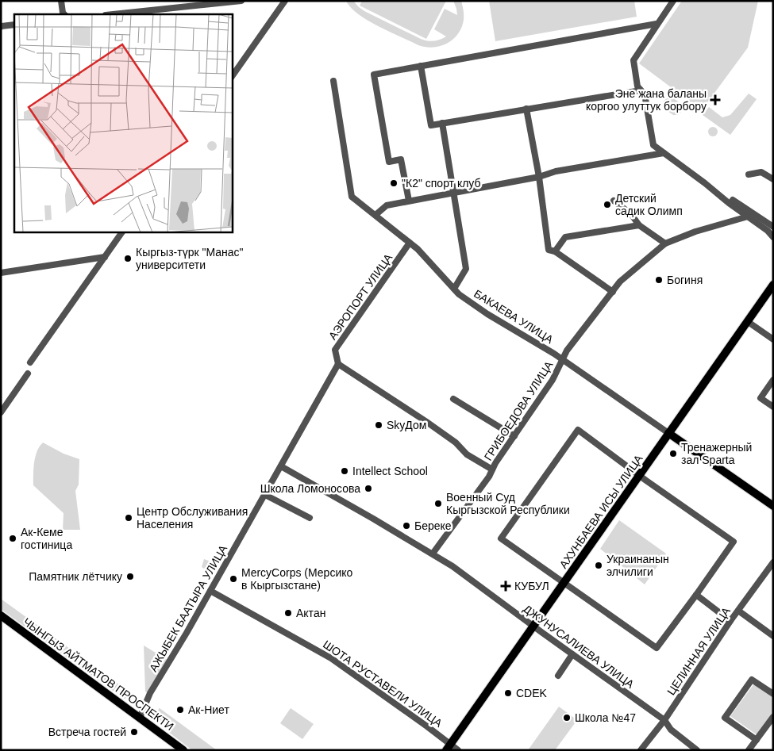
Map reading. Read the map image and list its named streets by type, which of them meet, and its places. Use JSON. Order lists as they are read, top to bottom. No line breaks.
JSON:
{"streets":{"main road":["БАКАЕВА УЛИЦА","АХУНБАЕВА ИСЫ УЛИЦА","ЧЫНГЫЗ АЙТМАТОВ ПРОСПЕКТИ"],"street":["АЭРОПОРТ УЛИЦА","ГРИБОЕДОВА УЛИЦА","АЖЫБЕК БААТЫРА УЛИЦА","ДЖУНУСАЛИЕВА УЛИЦА","ЦЕЛИННАЯ УЛИЦА","ШОТА РУСТАВЕЛИ УЛИЦА"]},"crossings":[["АЭРОПОРТ УЛИЦА","БАКАЕВА УЛИЦА"],["АЭРОПОРТ УЛИЦА","АЖЫБЕК БААТЫРА УЛИЦА"],["БАКАЕВА УЛИЦА","ГРИБОЕДОВА УЛИЦА"],["БАКАЕВА УЛИЦА","АХУНБАЕВА ИСЫ УЛИЦА"],["ГРИБОЕДОВА УЛИЦА","ДЖУНУСАЛИЕВА УЛИЦА"],["АХУНБАЕВА ИСЫ УЛИЦА","ДЖУНУСАЛИЕВА УЛИЦА"],["АХУНБАЕВА ИСЫ УЛИЦА","ШОТА РУСТАВЕЛИ УЛИЦА"],["АЖЫБЕК БААТЫРА УЛИЦА","ДЖУНУСАЛИЕВА УЛИЦА"],["АЖЫБЕК БААТЫРА УЛИЦА","ЧЫНГЫЗ АЙТМАТОВ ПРОСПЕКТИ"],["АЖЫБЕК БААТЫРА УЛИЦА","ШОТА РУСТАВЕЛИ УЛИЦА"],["ДЖУНУСАЛИЕВА УЛИЦА","ЦЕЛИННАЯ УЛИЦА"]],"places":{"health":["Эне жана баланы коргоо улуттук борбору","КУБУЛ"],"other":["\"К2\" спорт клуб","Детский садик Олимп","Кыргыз-түрк \"Манас\" университети","Богиня","SkyДом","Тренажерный зал Sparta","Intellect School","Школа Ломоносова","Военный Суд Кыргызской Республики","Центр Обслуживания Населения","Береке","Ак-Кеме гостиница","Украинанын элчилиги","Памятник лётчику","MercyCorps (Мерсико в Кыргызстане)","Актан","CDEK","Ак-Ниет","Школа №47","Встреча гостей"]}}
